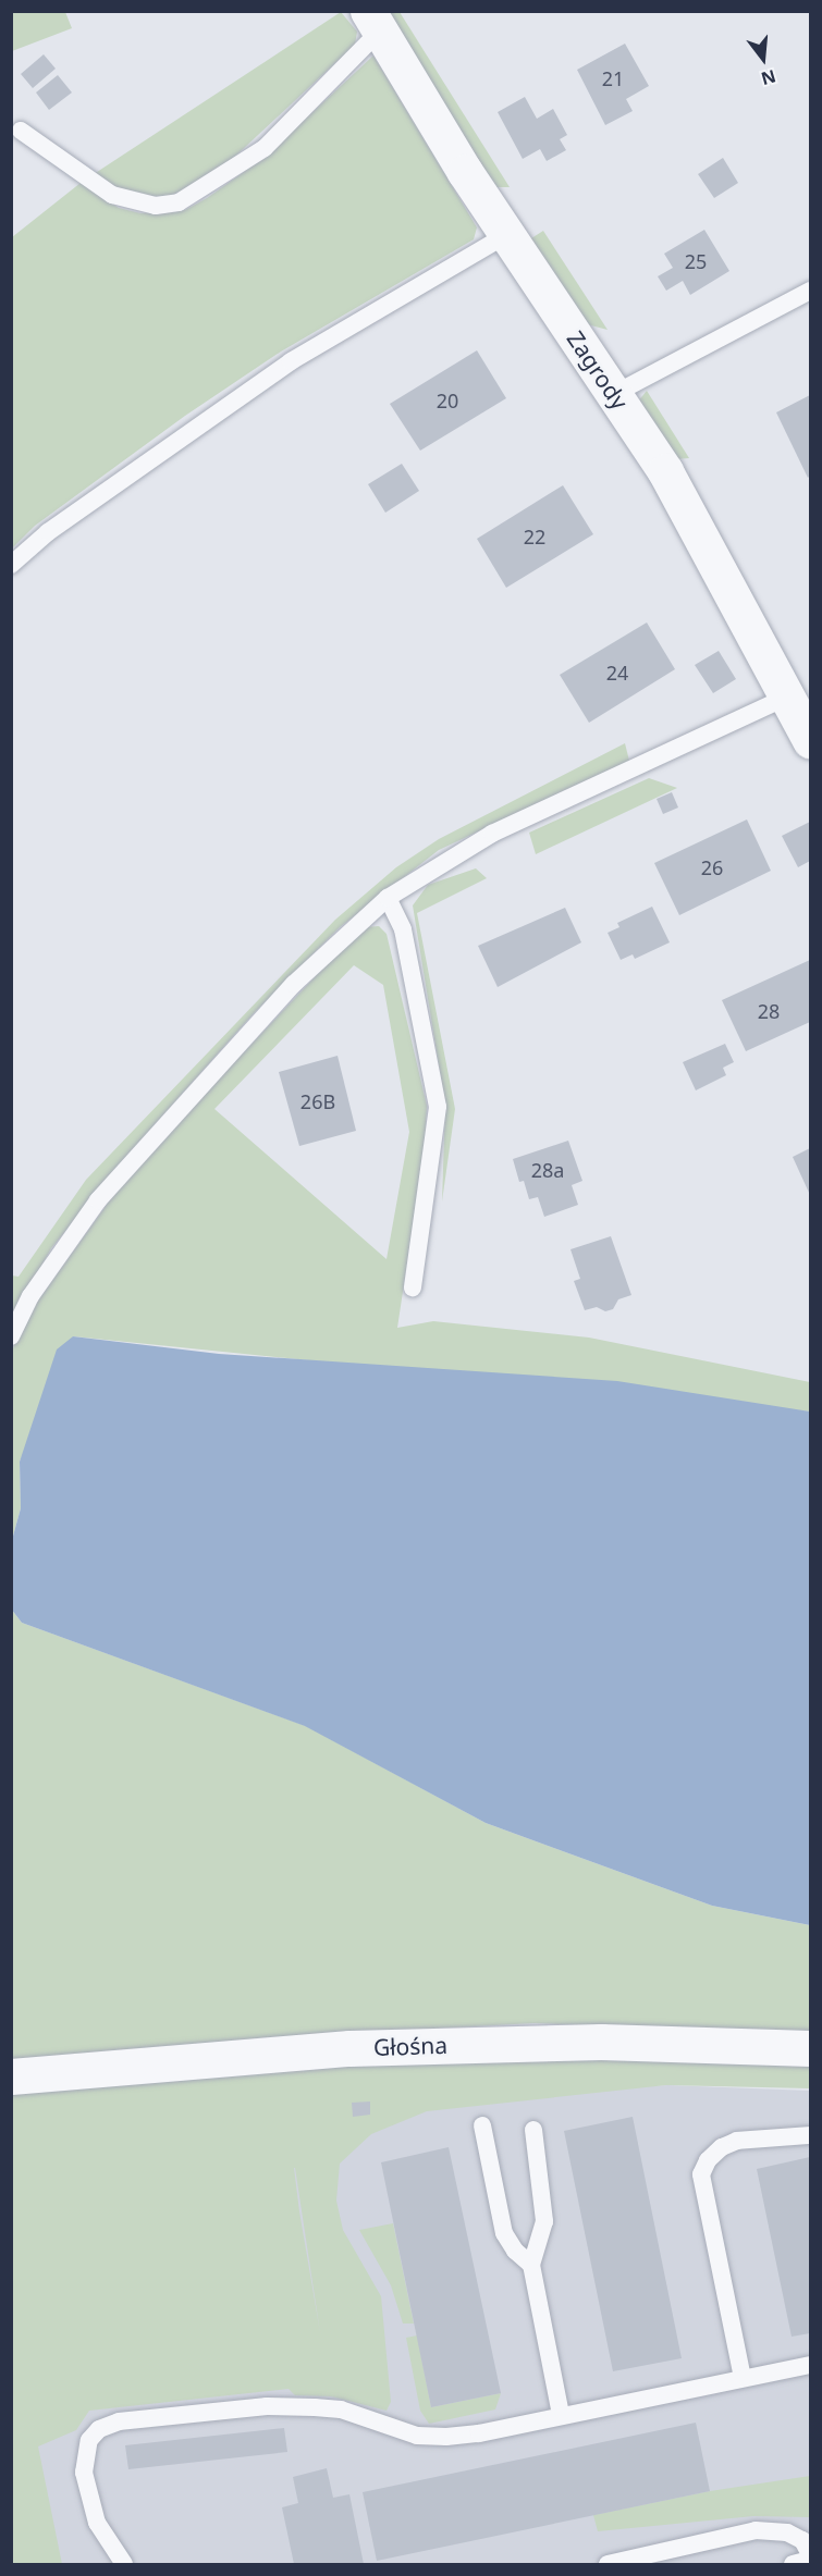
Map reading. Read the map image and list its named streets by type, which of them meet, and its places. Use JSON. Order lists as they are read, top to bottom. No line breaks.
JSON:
{"streets":{"street":["Zagrody","Głośna"]},"house_numbers":["21","25","20","22","24","26","28","26B","28a"],"north":"bottom"}
